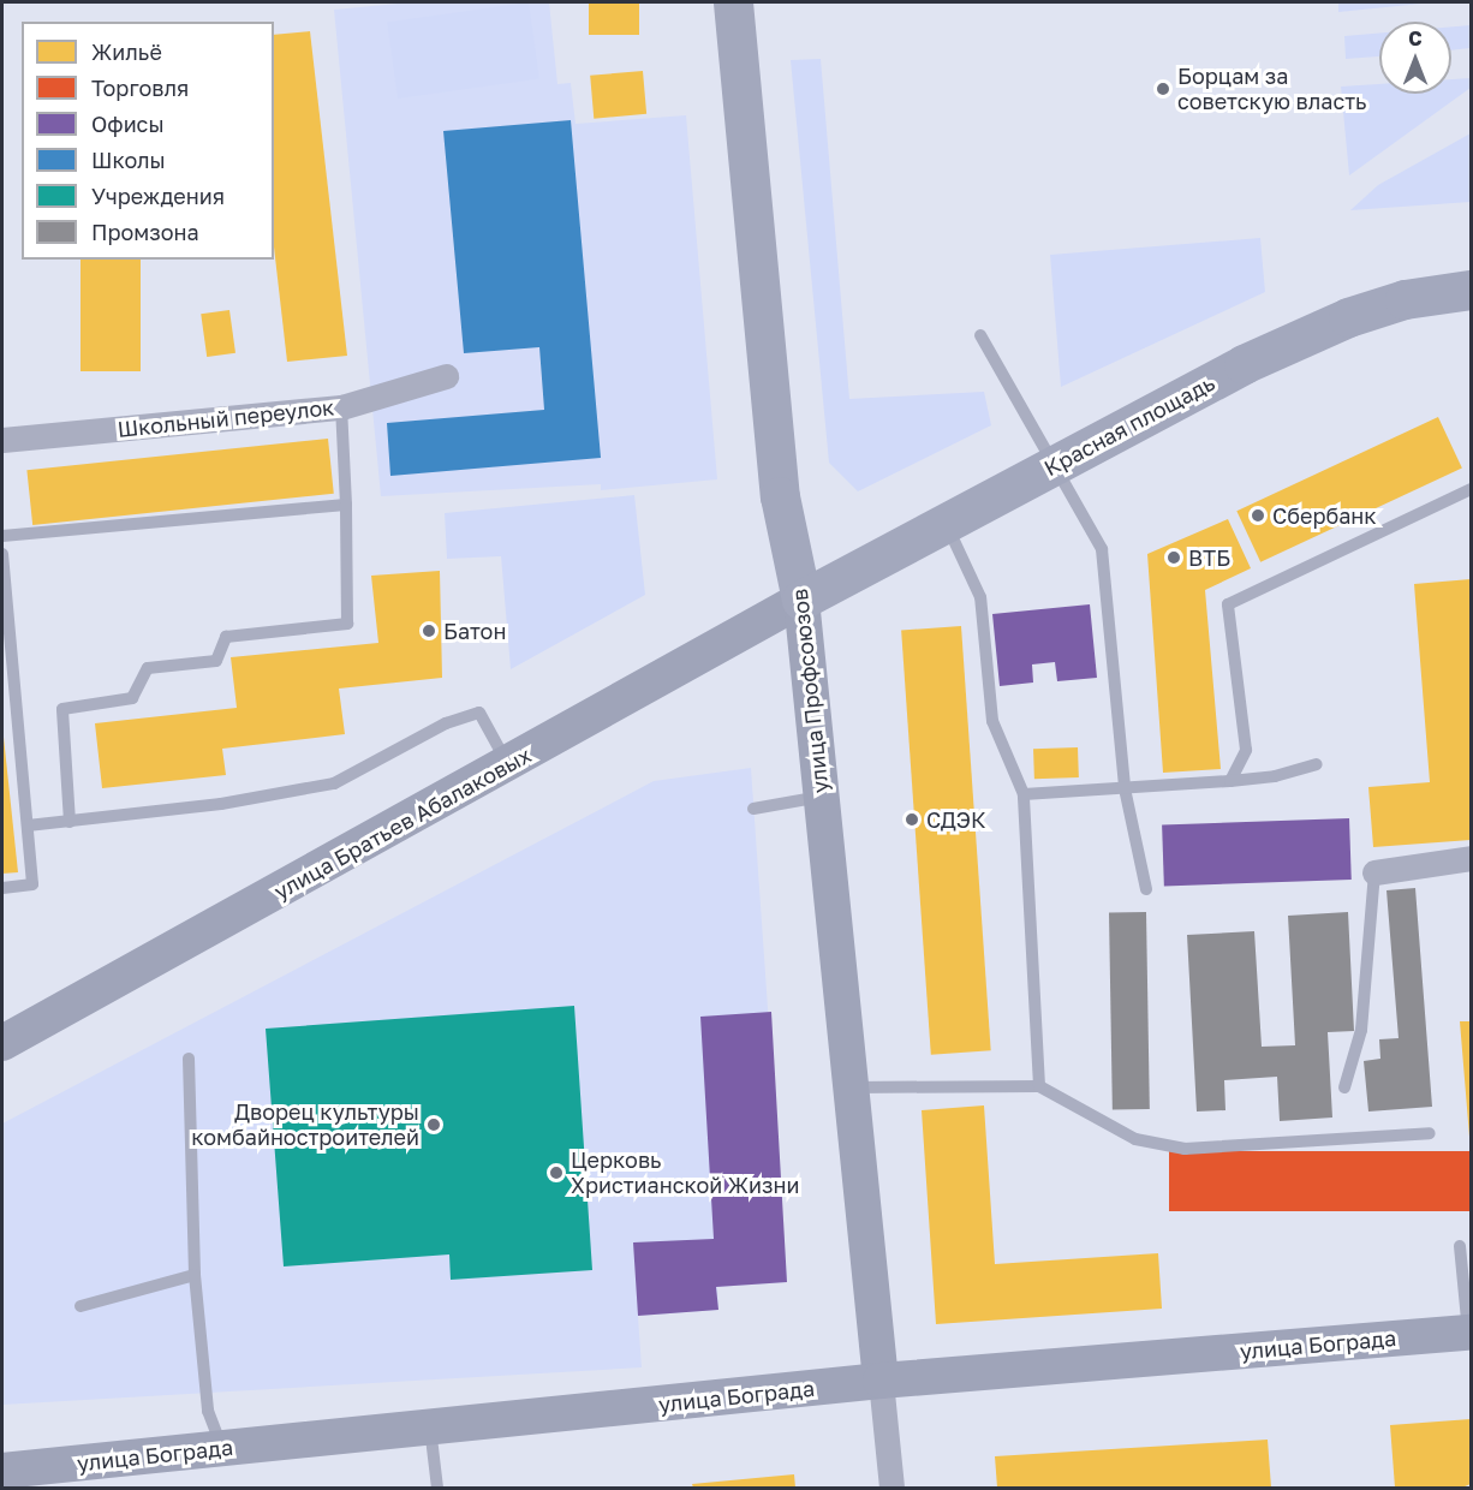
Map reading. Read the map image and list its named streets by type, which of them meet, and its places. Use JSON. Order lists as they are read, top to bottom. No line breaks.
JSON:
{"streets":{"main road":["Красная площадь","улица Профсоюзов"],"street":["Школьный переулок","улица Братьев Абалаковых","улица Бограда"]},"crossings":[["Красная площадь","улица Профсоюзов"],["Красная площадь","улица Братьев Абалаковых"],["улица Профсоюзов","улица Братьев Абалаковых"],["улица Профсоюзов","улица Бограда"]],"places":["Борцам за советскую власть","Сбербанк","ВТБ","Батон","СДЭК","Дворец культуры комбайностроителей","Церковь Христианской Жизни"],"legend":["Жильё","Торговля","Офисы","Школы","Учреждения","Промзона"],"north":"top"}
